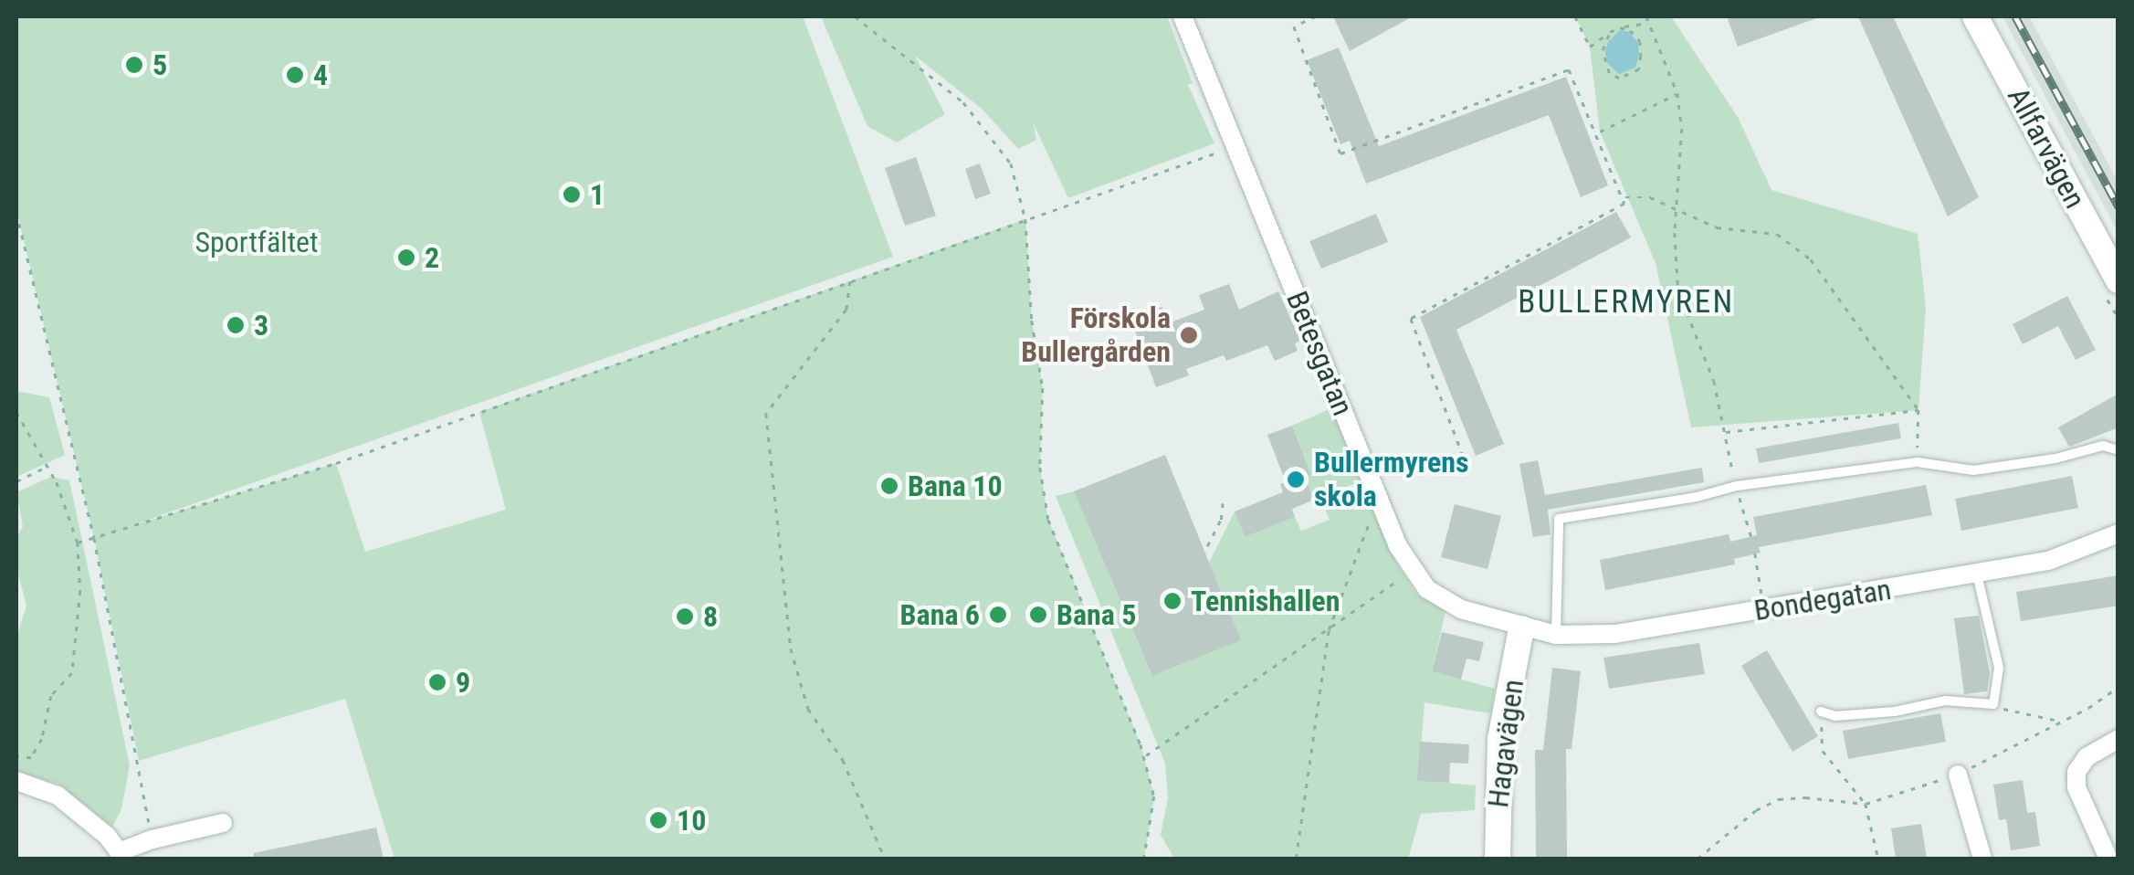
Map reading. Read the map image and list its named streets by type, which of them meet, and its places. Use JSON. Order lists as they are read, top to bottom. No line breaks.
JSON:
{"streets":{"street":["Allfarvägen","Betesgatan","Bondegatan","Hagavägen"]},"crossings":[["Betesgatan","Bondegatan"],["Betesgatan","Hagavägen"],["Bondegatan","Hagavägen"]],"districts":["BULLERMYREN"],"parks":["Sportfältet"],"places":["5","4","1","2","3","Förskola Bullergården","Bullermyrens skola","Bana 10","Tennishallen","Bana 6","Bana 5","8","9","10"]}
